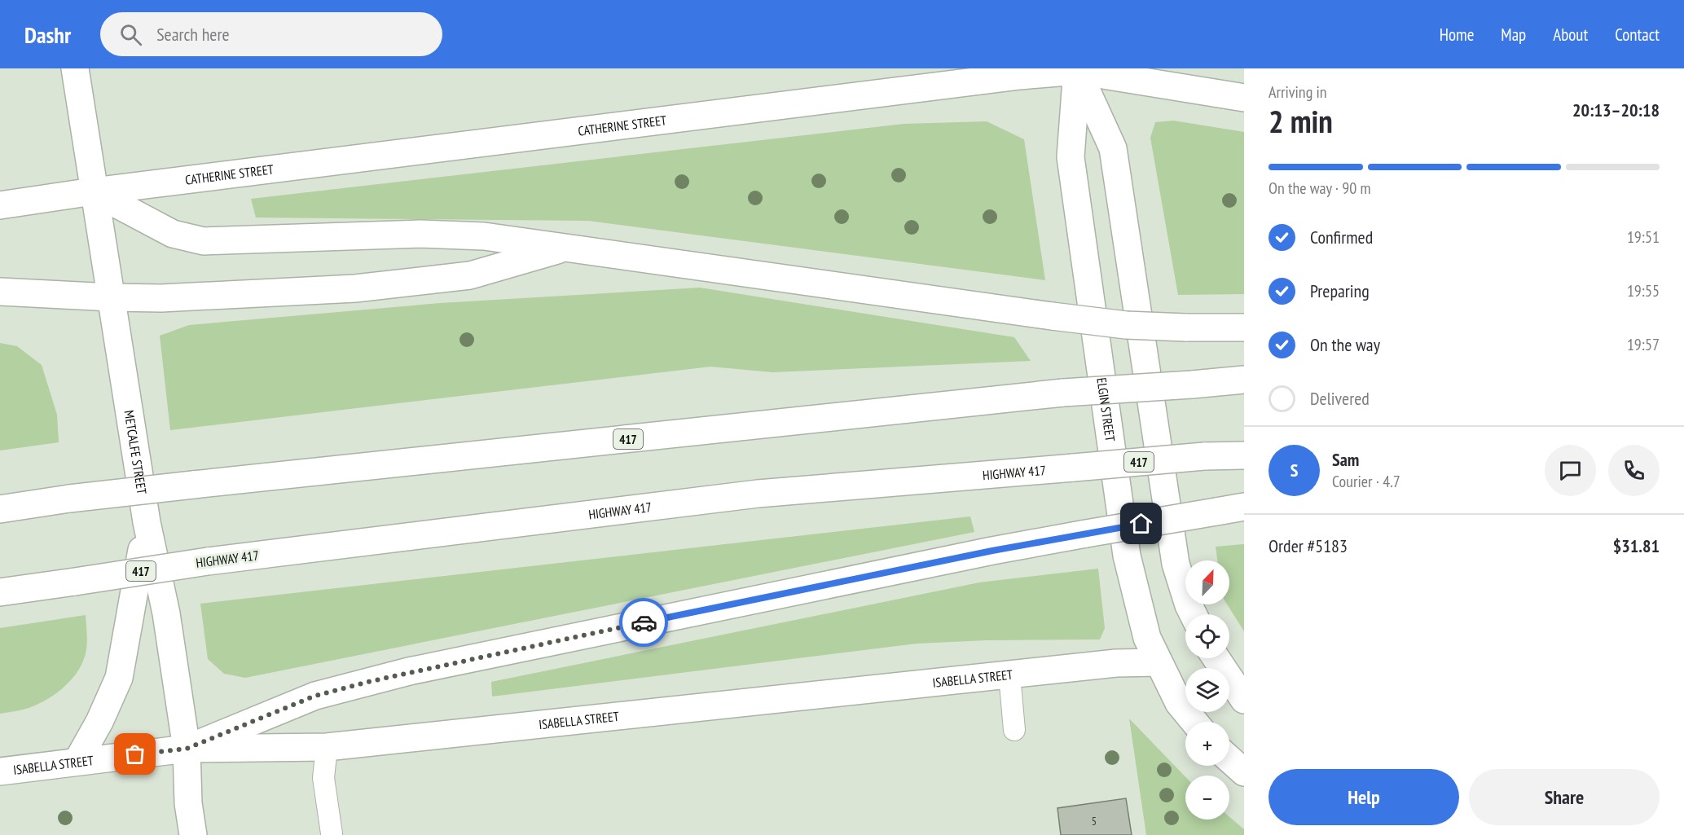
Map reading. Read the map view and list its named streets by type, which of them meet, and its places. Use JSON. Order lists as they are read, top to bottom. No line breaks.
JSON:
{"streets":{"main road":["CATHERINE STREET","ELGIN STREET","417","METCALFE STREET","HIGHWAY 417","ISABELLA STREET"]},"crossings":[["CATHERINE STREET","ELGIN STREET"],["CATHERINE STREET","METCALFE STREET"],["ELGIN STREET","ISABELLA STREET"],["METCALFE STREET","ISABELLA STREET"]],"house_numbers":["5"],"north":"top right","page":{"header":"Dashr","search":"Search here","nav":["Home","Map","About","Contact"],"heading":["2 min","Arriving in","20:13–20:18"],"panel":["Sam","Courier · 4.7","Order #5183","$31.81"],"bar":"On the way · 90 m","list":[["Confirmed","19:51"],["Preparing","19:55"],["On the way","19:57"],"Delivered"],"round":"S","map_buttons":["+","−"],"buttons":["Help","Share"]}}
